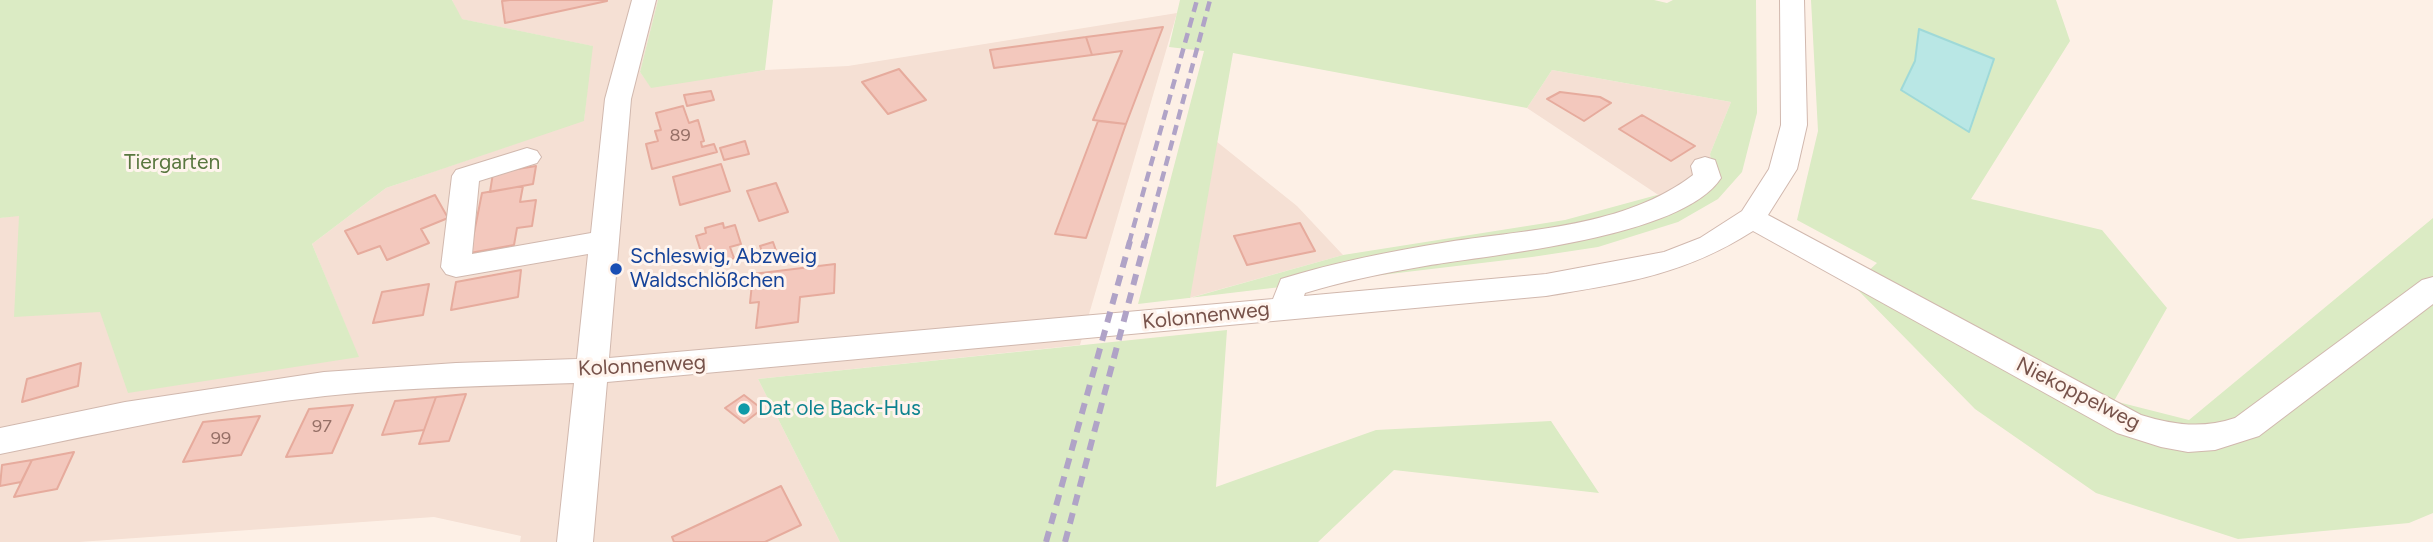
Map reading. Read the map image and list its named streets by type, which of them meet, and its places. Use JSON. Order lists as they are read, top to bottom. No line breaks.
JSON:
{"streets":{"street":["Kolonnenweg","Niekoppelweg"]},"crossings":[["Kolonnenweg","Niekoppelweg"]],"parks":["Tiergarten"],"places":["Schleswig, Abzweig Waldschlößchen","Dat ole Back-Hus"],"house_numbers":["89","97","99"]}
